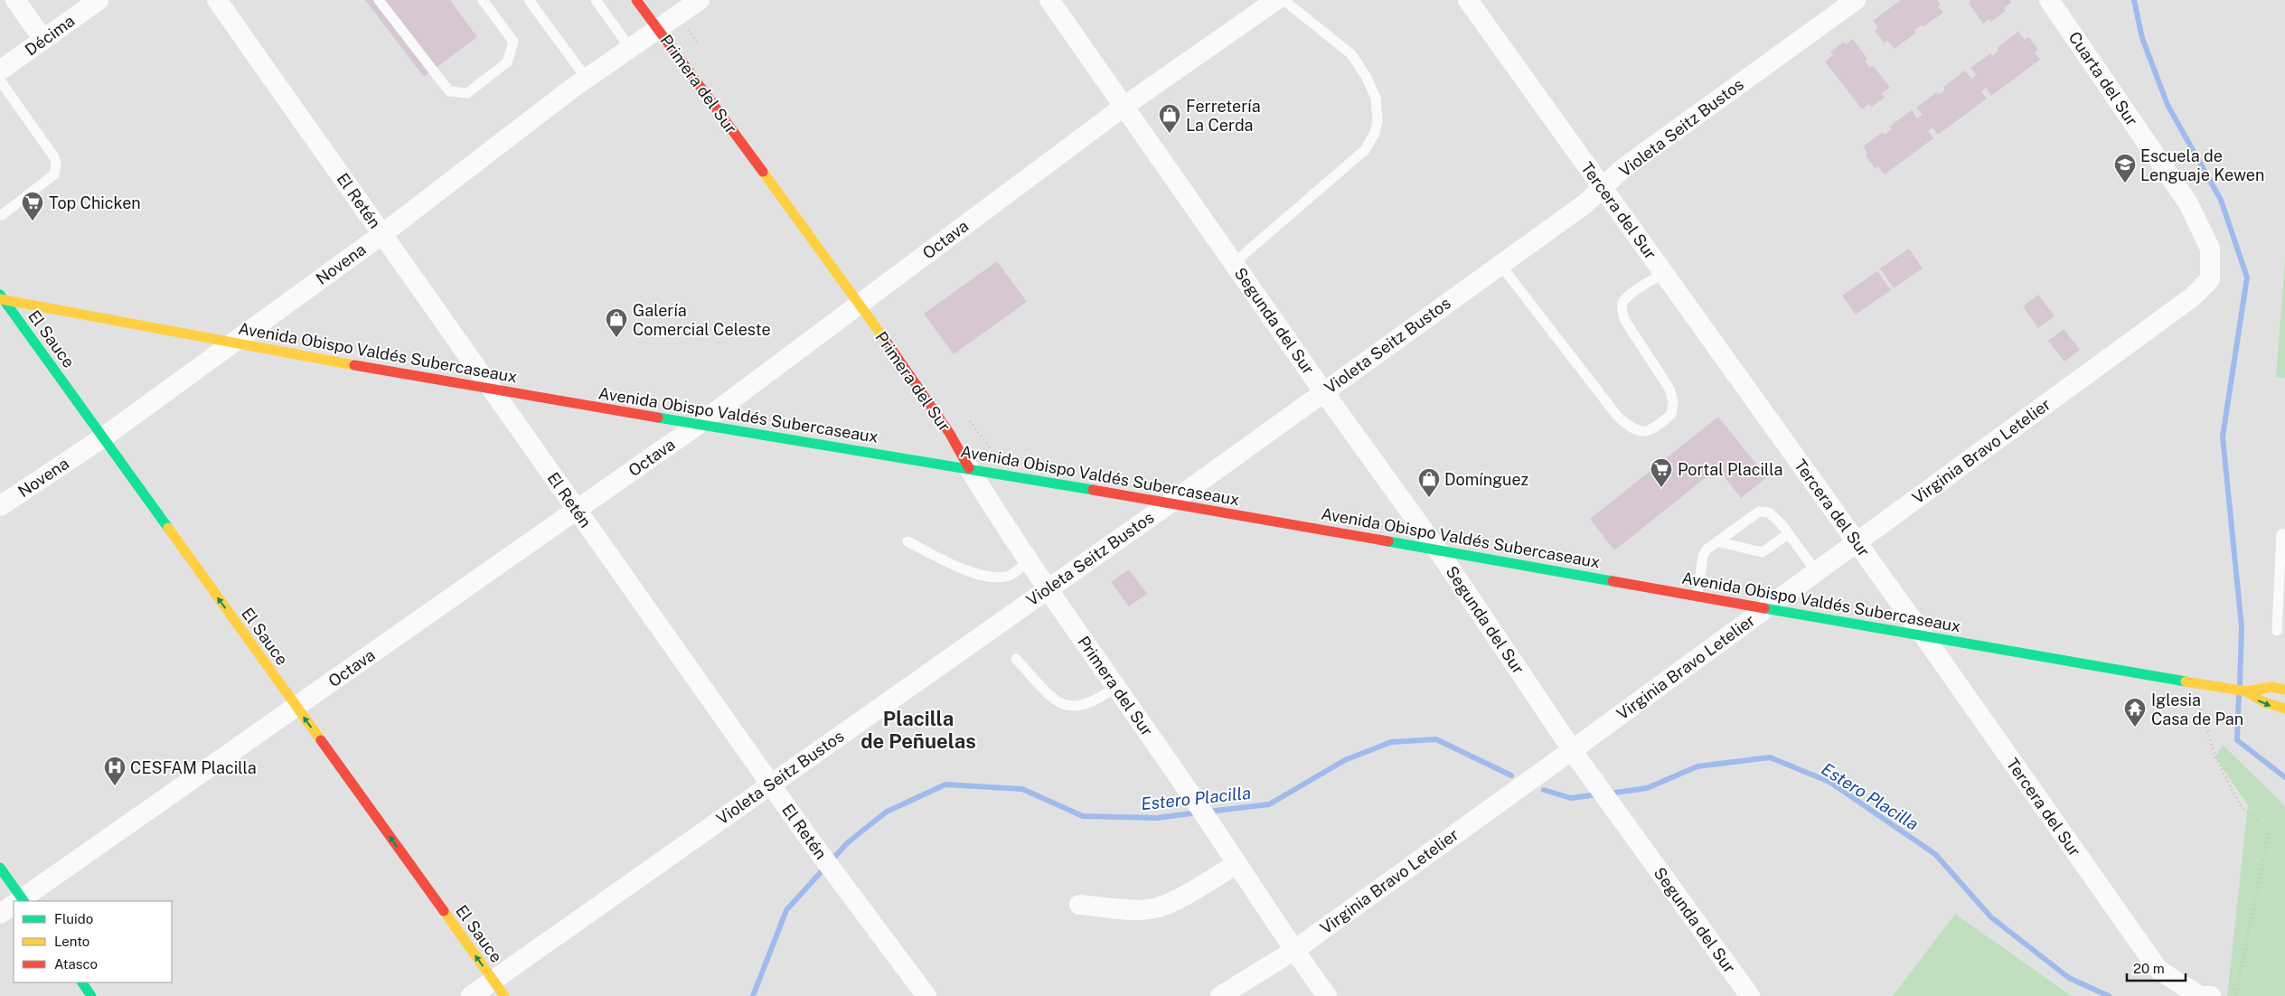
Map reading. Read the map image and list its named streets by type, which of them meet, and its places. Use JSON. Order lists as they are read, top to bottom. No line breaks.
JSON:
{"streets":{"main road":["Primera del Sur","El Sauce","Avenida Obispo Valdés Subercaseaux"],"street":["Décima","Cuarta del Sur","Violeta Seitz Bustos","El Retén","Tercera del Sur","Octava","Novena","Segunda del Sur","Virginia Bravo Letelier"]},"crossings":[["Cuarta del Sur","Virginia Bravo Letelier"],["Primera del Sur","Violeta Seitz Bustos"],["Primera del Sur","Octava"],["Primera del Sur","Novena"],["Primera del Sur","Avenida Obispo Valdés Subercaseaux"],["Primera del Sur","Virginia Bravo Letelier"],["Violeta Seitz Bustos","El Retén"],["Violeta Seitz Bustos","Tercera del Sur"],["Violeta Seitz Bustos","Segunda del Sur"],["Violeta Seitz Bustos","El Sauce"],["Violeta Seitz Bustos","Avenida Obispo Valdés Subercaseaux"],["El Retén","Octava"],["El Retén","Novena"],["El Retén","Avenida Obispo Valdés Subercaseaux"],["Tercera del Sur","Avenida Obispo Valdés Subercaseaux"],["Tercera del Sur","Virginia Bravo Letelier"],["Octava","Segunda del Sur"],["Octava","El Sauce"],["Octava","Avenida Obispo Valdés Subercaseaux"],["Novena","El Sauce"],["Novena","Avenida Obispo Valdés Subercaseaux"],["Segunda del Sur","Avenida Obispo Valdés Subercaseaux"],["Segunda del Sur","Virginia Bravo Letelier"],["El Sauce","Avenida Obispo Valdés Subercaseaux"],["Avenida Obispo Valdés Subercaseaux","Virginia Bravo Letelier"]],"one_way":["El Sauce"],"districts":["Placilla de Peñuelas"],"water":["Estero Placilla"],"places":{"shop":["Ferretería La Cerda","Galería Comercial Celeste","Domínguez"],"school or university":["Escuela de Lenguaje Kewen"],"supermarket":["Top Chicken","Portal Placilla"],"temple":["Iglesia Casa de Pan"],"hospital":["CESFAM Placilla"]},"legend":["Fluido","Lento","Atasco"],"scale_bar":"20 m"}
